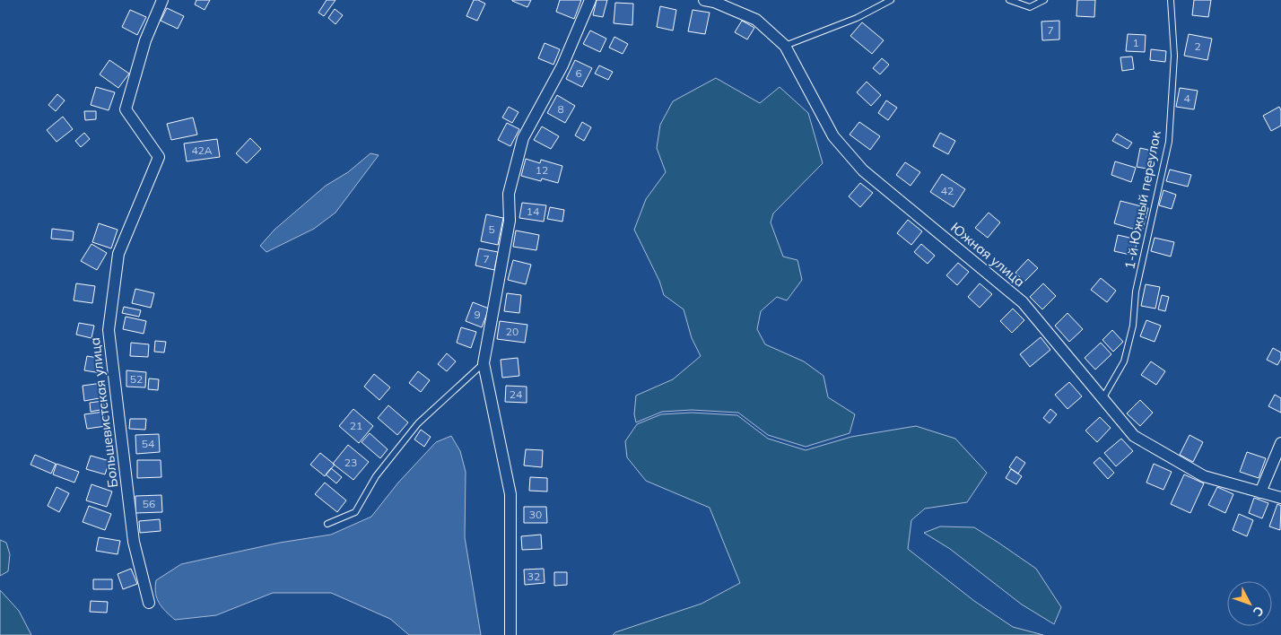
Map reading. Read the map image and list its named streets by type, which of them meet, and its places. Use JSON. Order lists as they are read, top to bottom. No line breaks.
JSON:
{"streets":{"street":["Южная улица","Большевистская улица"],"lane":["1-й Южный переулок"]},"crossings":[["1-й Южный переулок","Южная улица"]],"house_numbers":["7","1","2","6","4","8","42А","12","42","14","5","7","9","20","52","24","21","54","23","56","30","32"],"north":"bottom right"}
